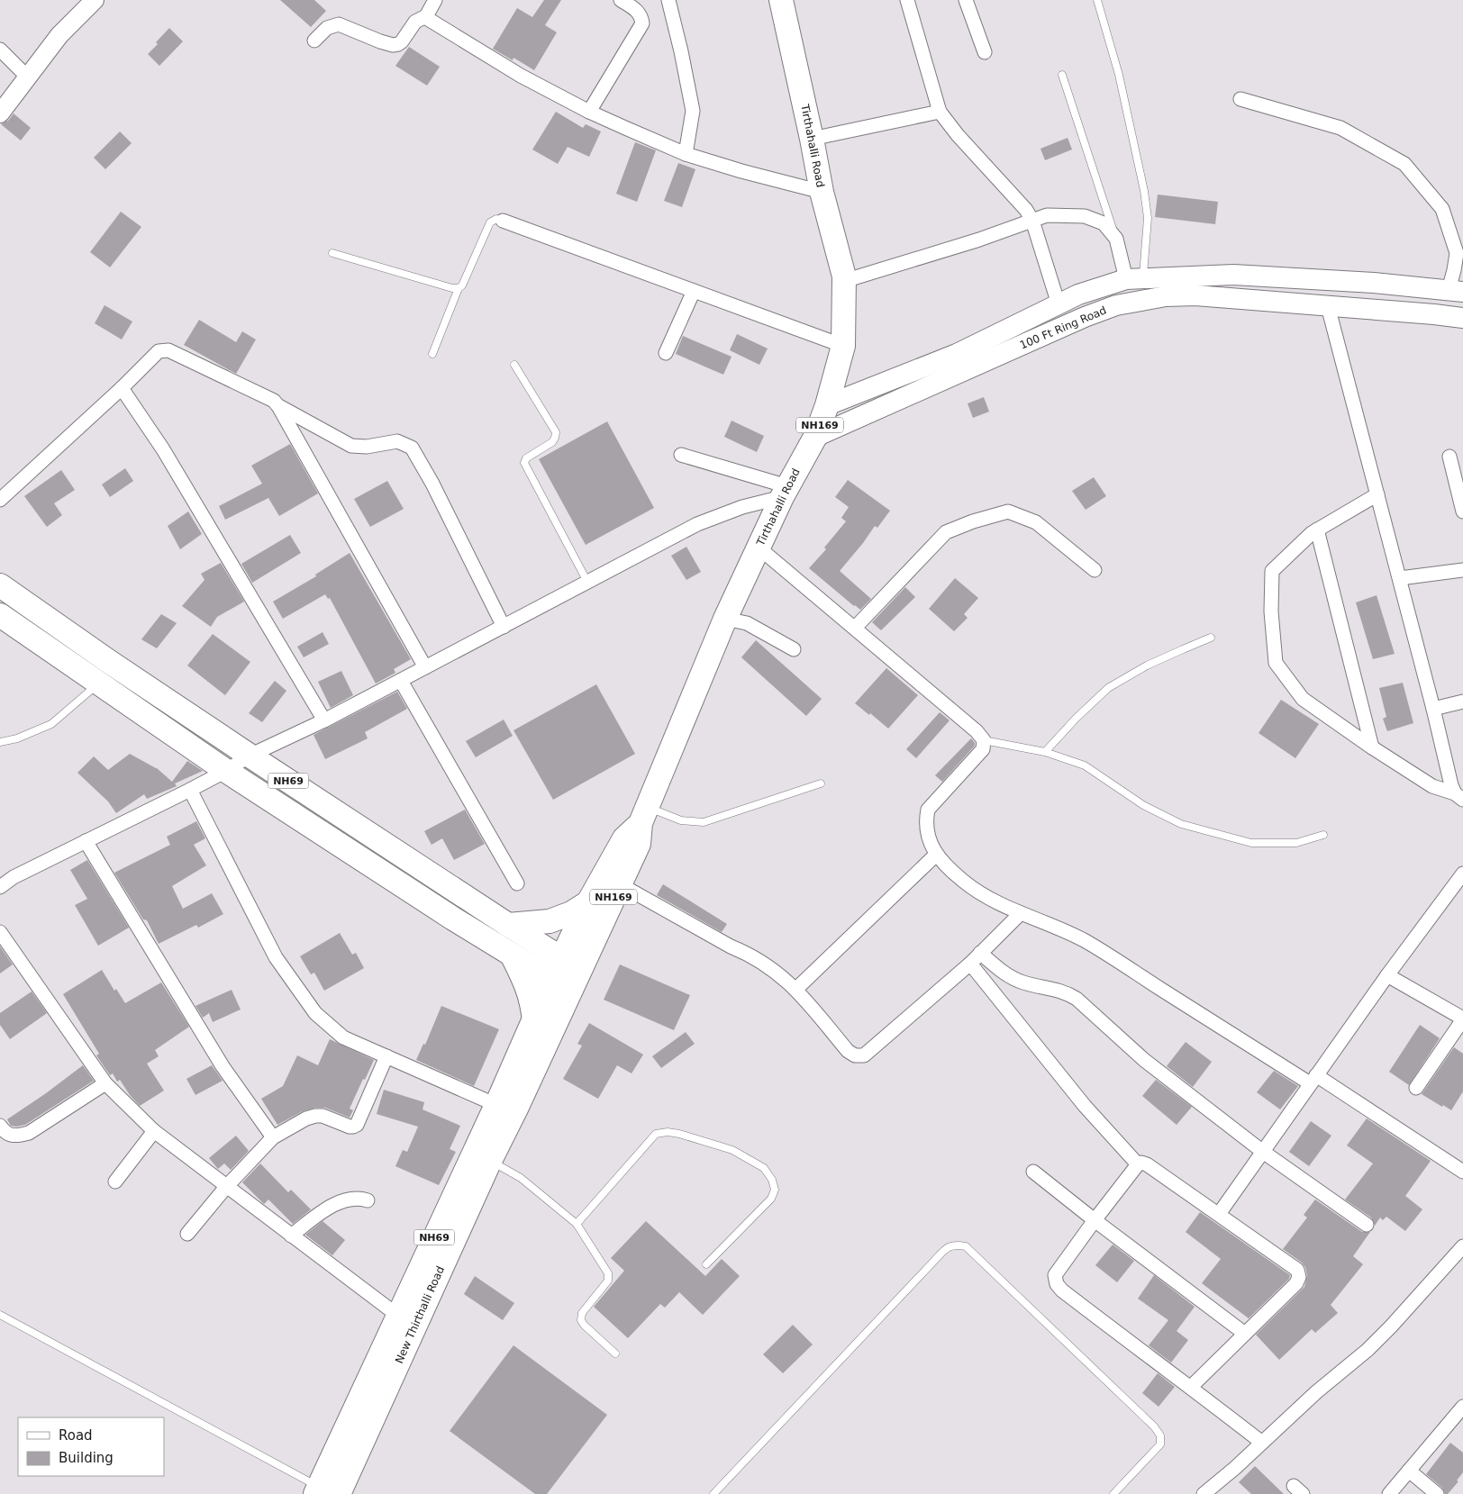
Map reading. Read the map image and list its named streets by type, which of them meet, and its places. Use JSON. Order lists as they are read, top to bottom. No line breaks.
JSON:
{"streets":{"highway":["Tirthahalli Road","NH169","NH69","New Thirthalli Road"],"main road":["100 Ft Ring Road"]},"crossings":[["Tirthahalli Road","100 Ft Ring Road"],["Tirthahalli Road","NH169"],["Tirthahalli Road","NH69"],["Tirthahalli Road","New Thirthalli Road"],["NH169","NH69"],["NH169","New Thirthalli Road"],["NH69","New Thirthalli Road"]],"legend":["Road","Building"]}
